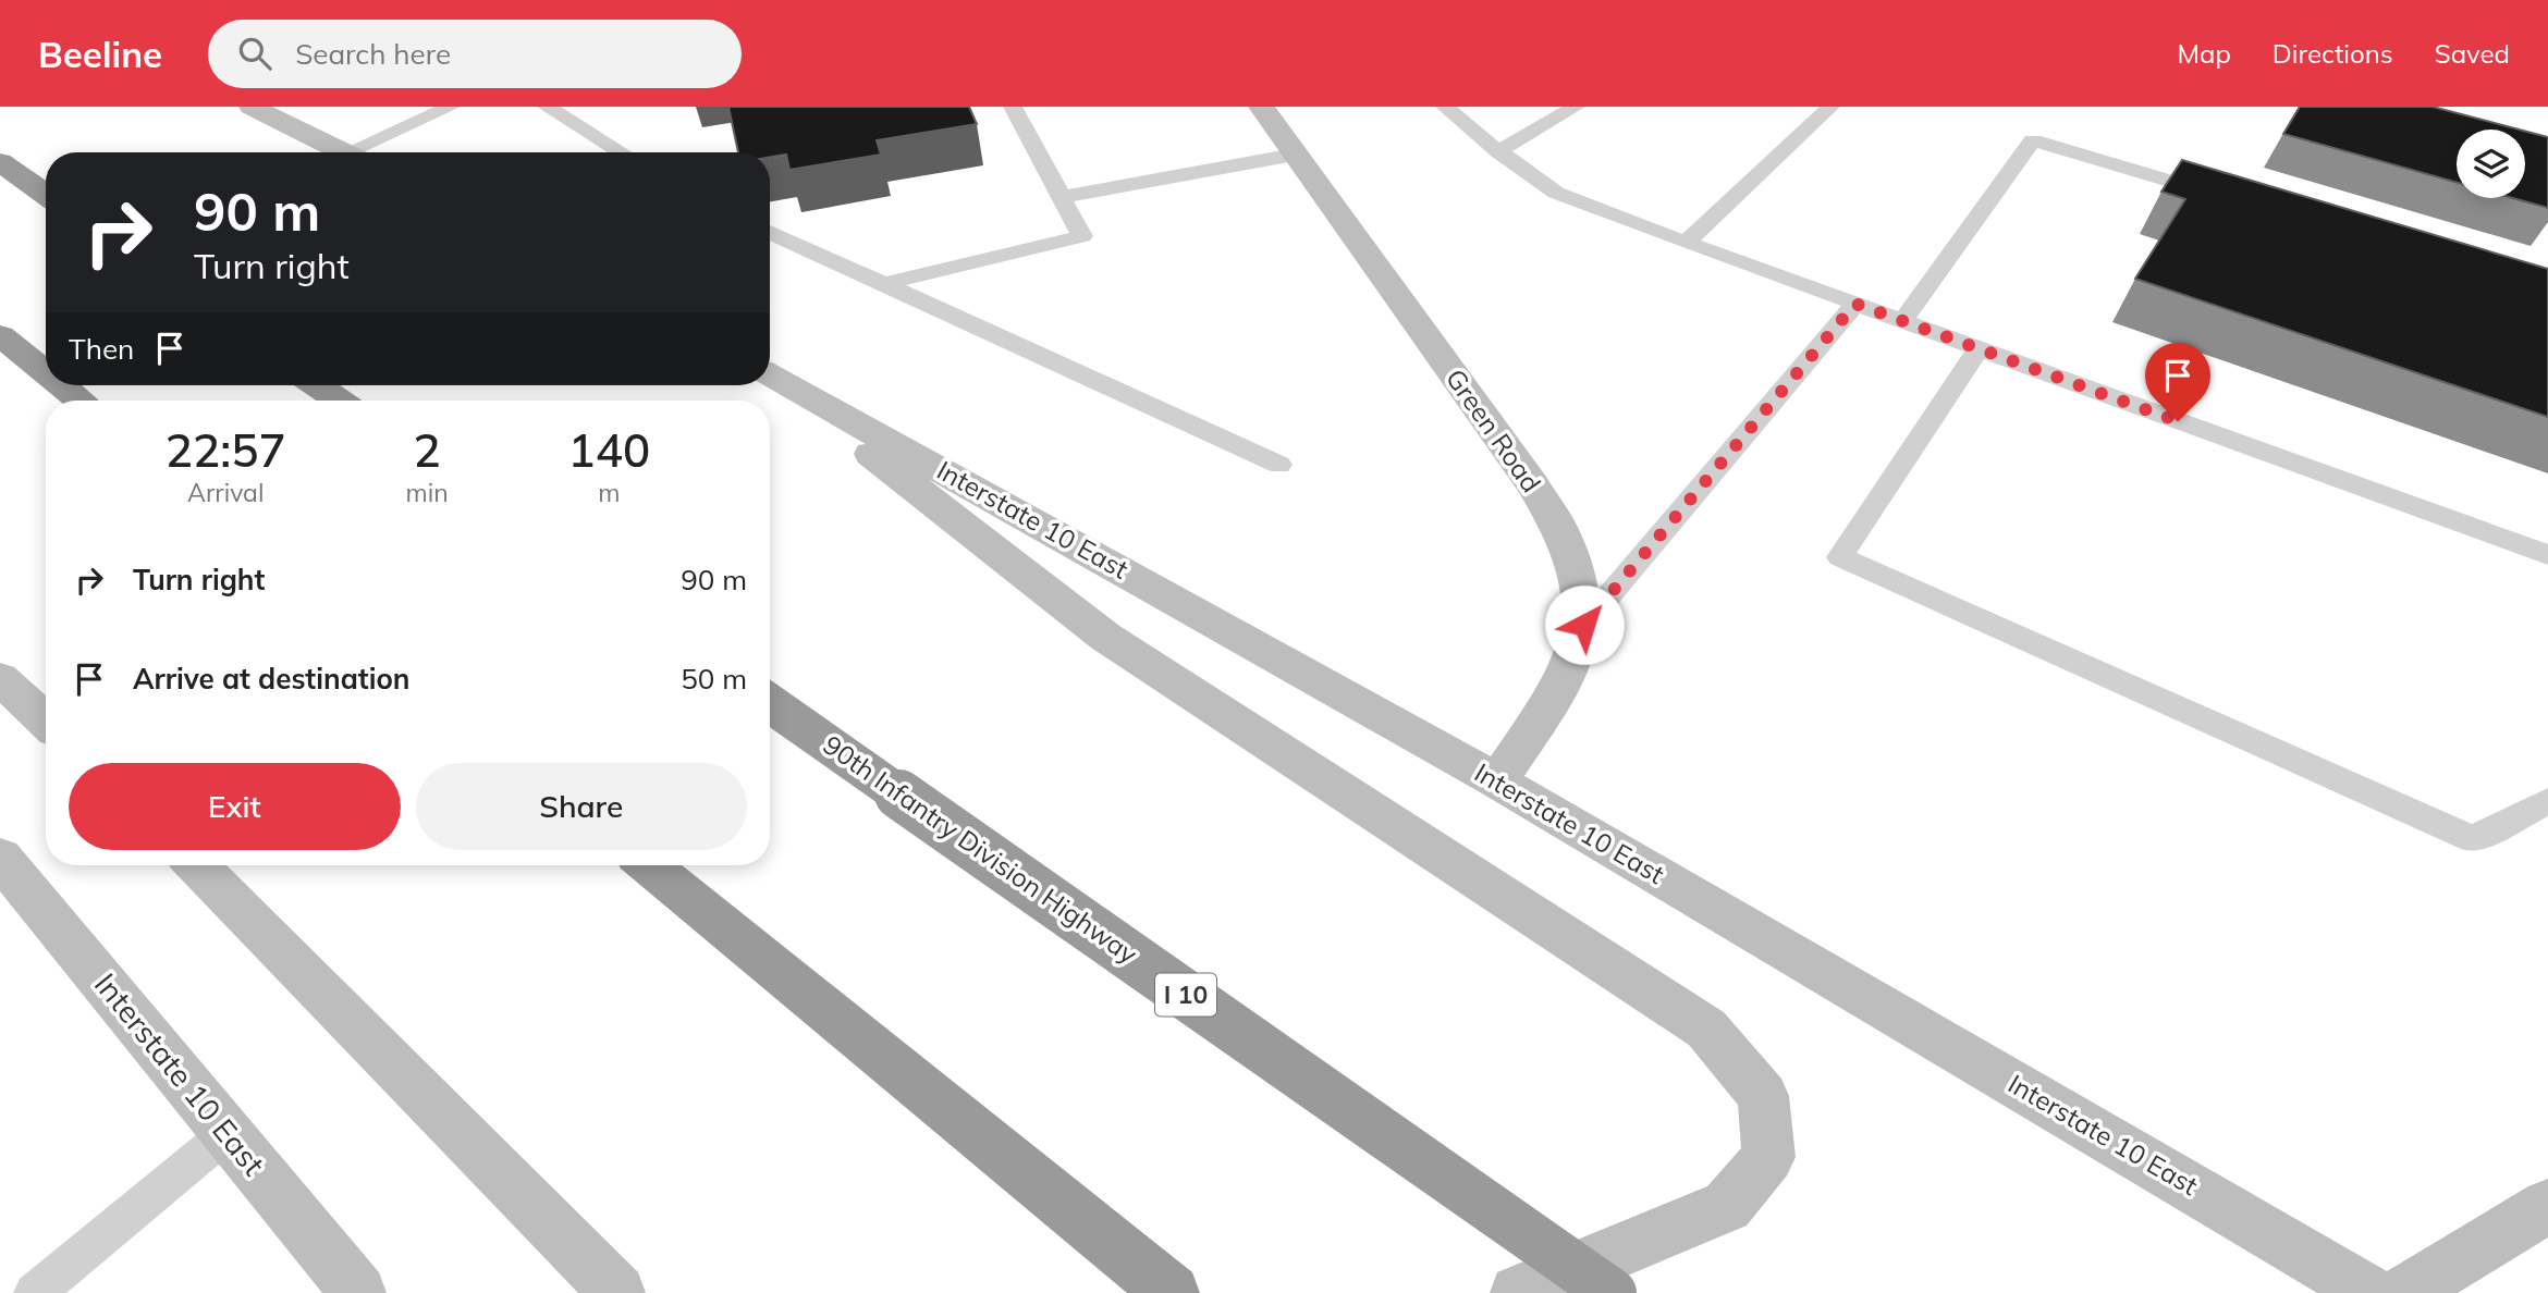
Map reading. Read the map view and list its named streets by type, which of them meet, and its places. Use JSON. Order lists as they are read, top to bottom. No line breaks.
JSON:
{"streets":{"highway":["90th Infantry Division Highway","I 10"],"main road":["Green Road","Interstate 10 East"]},"crossings":[["Green Road","Interstate 10 East"]],"page":{"header":"Beeline","search":"Search here","nav":["Map","Directions","Saved"],"turn":["90 m","Turn right"],"then":"Then","eta":["22:57","Arrival","2","min","140","m"],"list":[{"name":"Turn right","value":"90 m"},{"name":"Arrive at destination","value":"50 m"}],"buttons":["Exit","Share"]}}
